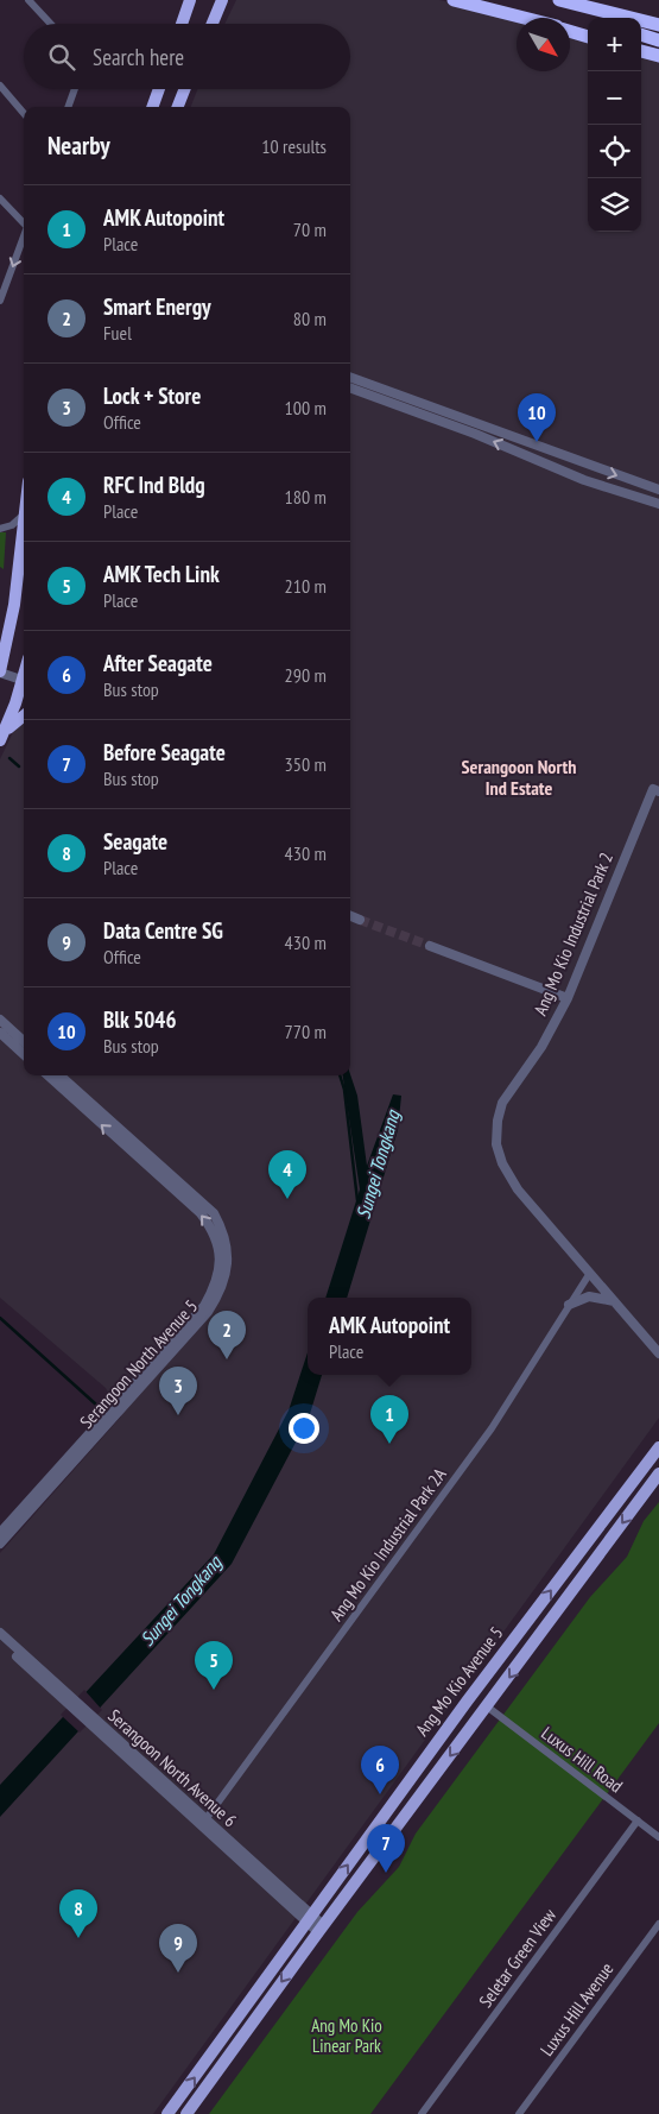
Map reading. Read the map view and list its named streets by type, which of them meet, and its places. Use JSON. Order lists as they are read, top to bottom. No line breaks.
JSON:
{"streets":{"main road":["Ang Mo Kio Avenue 5"],"street":["Ang Mo Kio Industrial Park 2","Serangoon North Avenue 5","Ang Mo Kio Industrial Park 2A","Luxus Hill Road","Serangoon North Avenue 6","Seletar Green View","Luxus Hill Avenue"]},"crossings":[["Ang Mo Kio Industrial Park 2","Ang Mo Kio Industrial Park 2A"],["Ang Mo Kio Industrial Park 2A","Serangoon North Avenue 6"],["Ang Mo Kio Avenue 5","Luxus Hill Road"],["Ang Mo Kio Avenue 5","Serangoon North Avenue 6"],["Luxus Hill Road","Seletar Green View"]],"districts":["Serangoon North Ind Estate"],"water":["Sungei Tongkang"],"parks":["Ang Mo Kio Linear Park"],"north":"bottom right","page":{"map_buttons":["+","−"],"search":"Search here","heading":["Nearby","10 results"],"list":[{"mark":"1","name":"AMK Autopoint","note":"Place","value":"70 m"},{"mark":"2","name":"Smart Energy","note":"Fuel","value":"80 m"},{"mark":"3","name":"Lock + Store","note":"Office","value":"100 m"},{"mark":"4","name":"RFC Ind Bldg","note":"Place","value":"180 m"},{"mark":"5","name":"AMK Tech Link","note":"Place","value":"210 m"},{"mark":"6","name":"After Seagate","note":"Bus stop","value":"290 m"},{"mark":"7","name":"Before Seagate","note":"Bus stop","value":"350 m"},{"mark":"8","name":"Seagate","note":"Place","value":"430 m"},{"mark":"9","name":"Data Centre SG","note":"Office","value":"430 m"},{"mark":"10","name":"Blk 5046","note":"Bus stop","value":"770 m"}],"pins":["10","4","2","3","1","5","6","7","8","9"],"popup":["AMK Autopoint","Place"]}}
